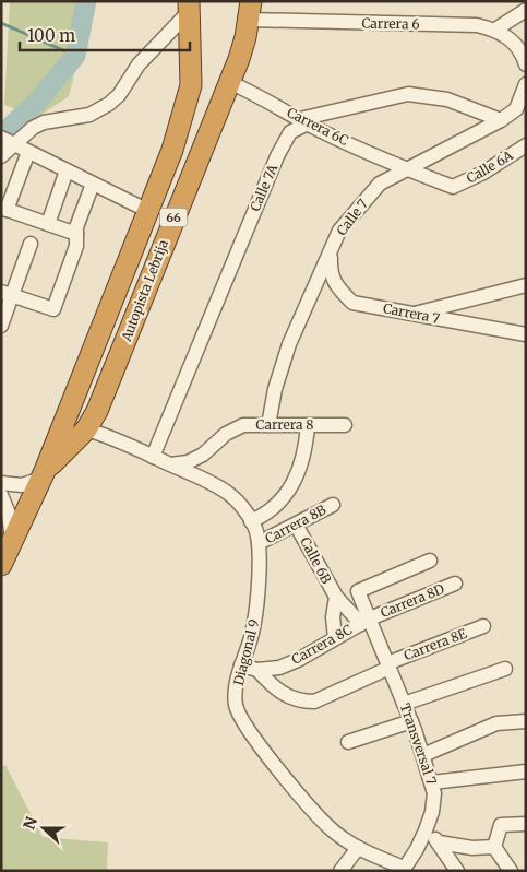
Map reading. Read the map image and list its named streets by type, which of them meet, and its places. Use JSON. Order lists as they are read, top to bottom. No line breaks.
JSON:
{"streets":{"highway":["66","Autopista Lebrija"],"street":["Carrera 6","Carrera 6C","Calle 6A","Calle 7A","Calle 7","Carrera 7","Carrera 8","Carrera 8B","Calle 6B","Carrera 8D","Carrera 8C","Carrera 8E","Diagonal 9","Transversal 7"]},"crossings":[["Carrera 6","Autopista Lebrija"],["Carrera 6C","Calle 6A"],["Carrera 6C","Calle 7A"],["Carrera 6C","Calle 7"],["Carrera 6C","Autopista Lebrija"],["Calle 7A","Calle 7"],["Calle 7A","Diagonal 9"],["Calle 7","Carrera 7"],["Calle 7","Carrera 8"],["Autopista Lebrija","Diagonal 9"],["Carrera 8","Diagonal 9"],["Carrera 8B","Calle 6B"],["Carrera 8B","Diagonal 9"],["Calle 6B","Carrera 8D"],["Calle 6B","Carrera 8C"],["Calle 6B","Transversal 7"],["Carrera 8D","Carrera 8C"],["Carrera 8D","Transversal 7"],["Carrera 8C","Diagonal 9"],["Carrera 8C","Transversal 7"],["Carrera 8E","Transversal 7"],["Diagonal 9","Transversal 7"]],"scale_bar":"100 m","north":"left"}
